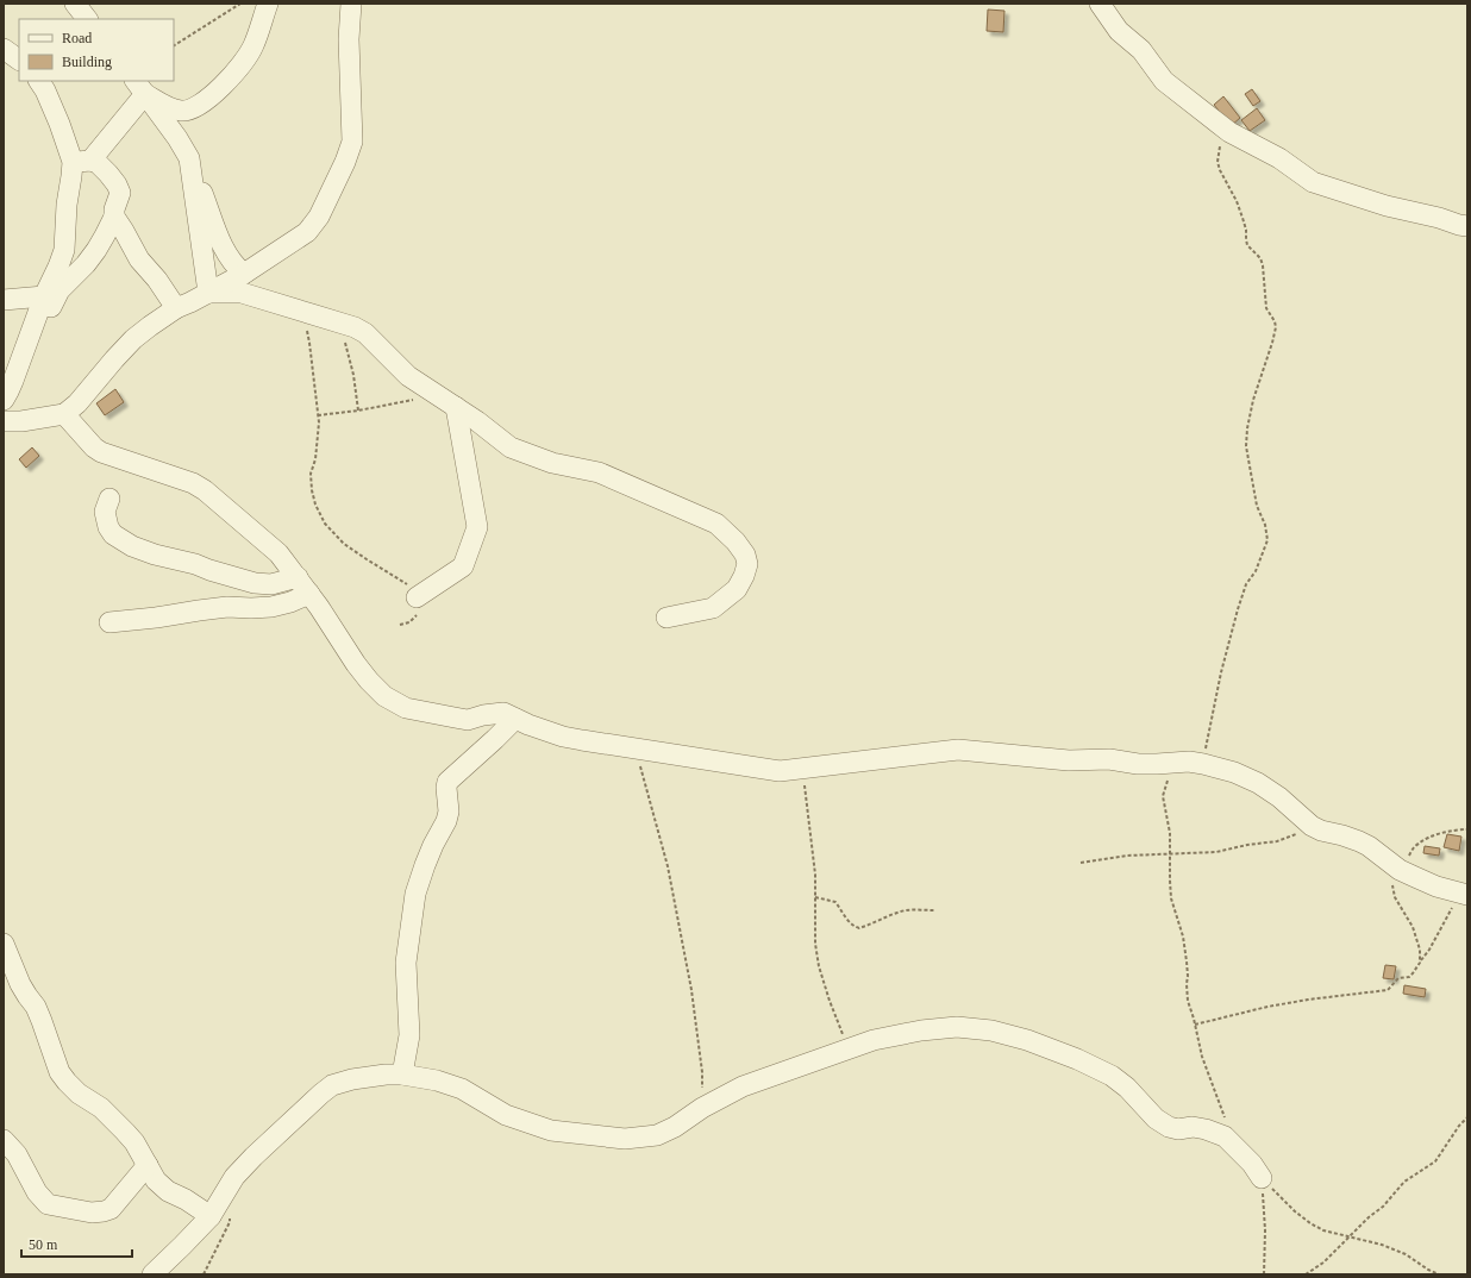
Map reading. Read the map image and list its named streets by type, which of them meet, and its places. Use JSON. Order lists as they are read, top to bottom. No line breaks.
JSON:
{"legend":["Road","Building"],"scale_bar":"50 m"}
